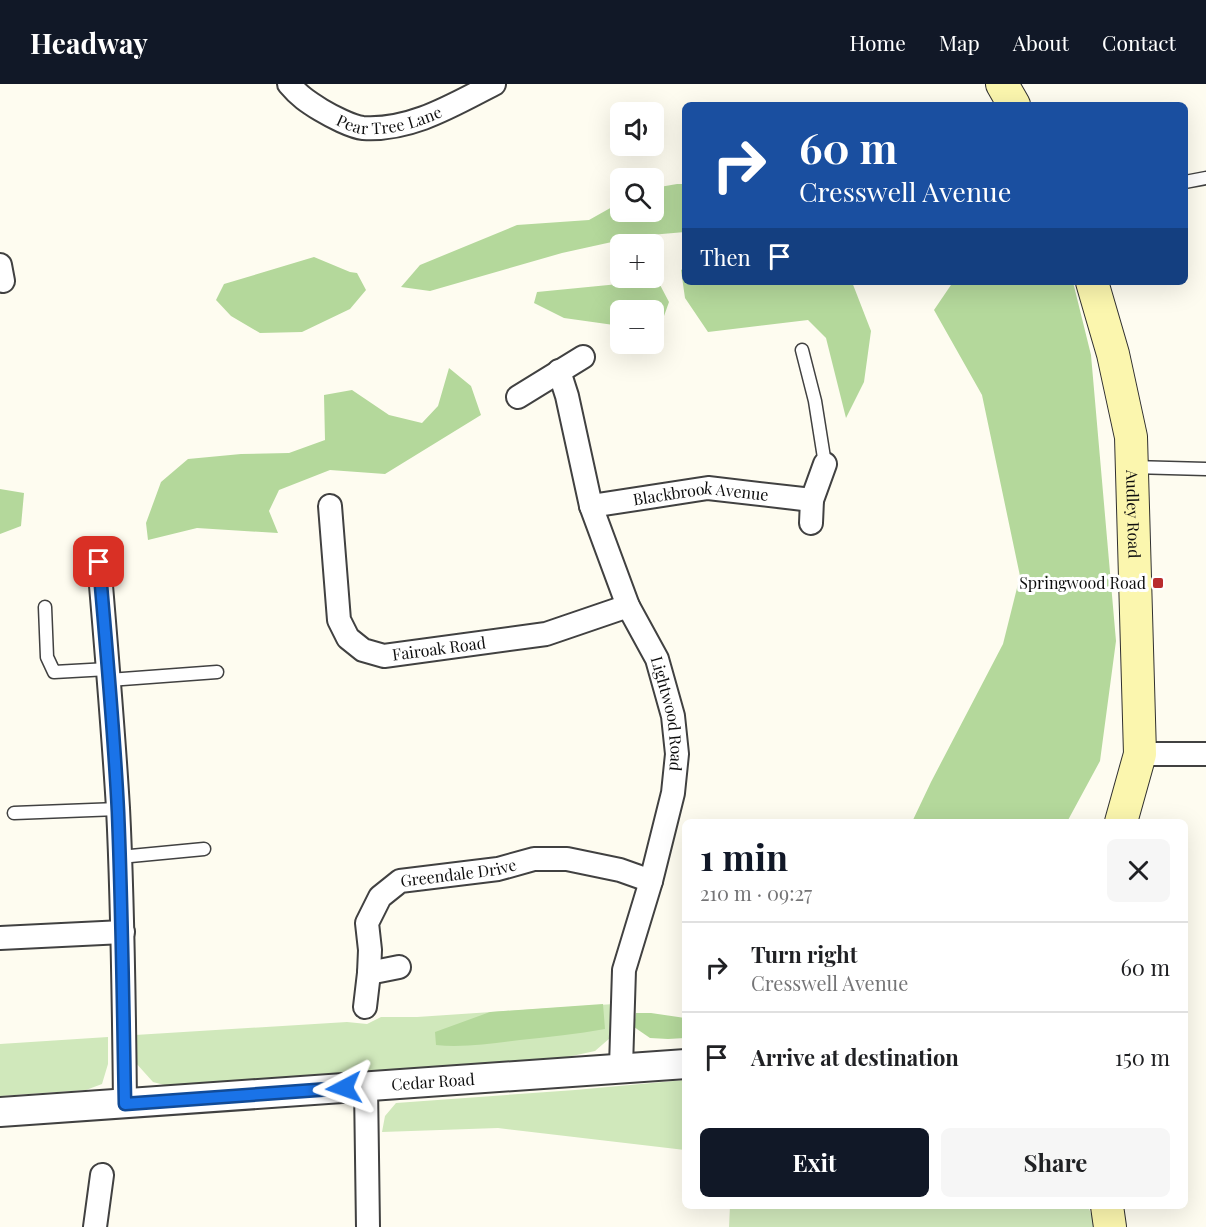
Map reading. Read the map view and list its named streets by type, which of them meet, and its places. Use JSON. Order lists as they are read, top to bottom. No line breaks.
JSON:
{"streets":{"main road":["Audley Road"],"street":["Pear Tree Lane","Blackbrook Avenue","Fairoak Road","Lightwood Road","Greendale Drive","Cedar Road"]},"crossings":[["Blackbrook Avenue","Lightwood Road"],["Fairoak Road","Lightwood Road"],["Lightwood Road","Greendale Drive"],["Lightwood Road","Cedar Road"]],"places":{"transit":["Springwood Road"]},"page":{"header":"Headway","nav":["Home","Map","About","Contact"],"map_buttons":["+","−"],"turn":["60 m","Cresswell Avenue"],"then":"Then","heading":["1 min","210 m · 09:27"],"list":[{"name":"Turn right","note":"Cresswell Avenue","value":"60 m"},{"name":"Arrive at destination","value":"150 m"}],"buttons":["Exit","Share"]}}
